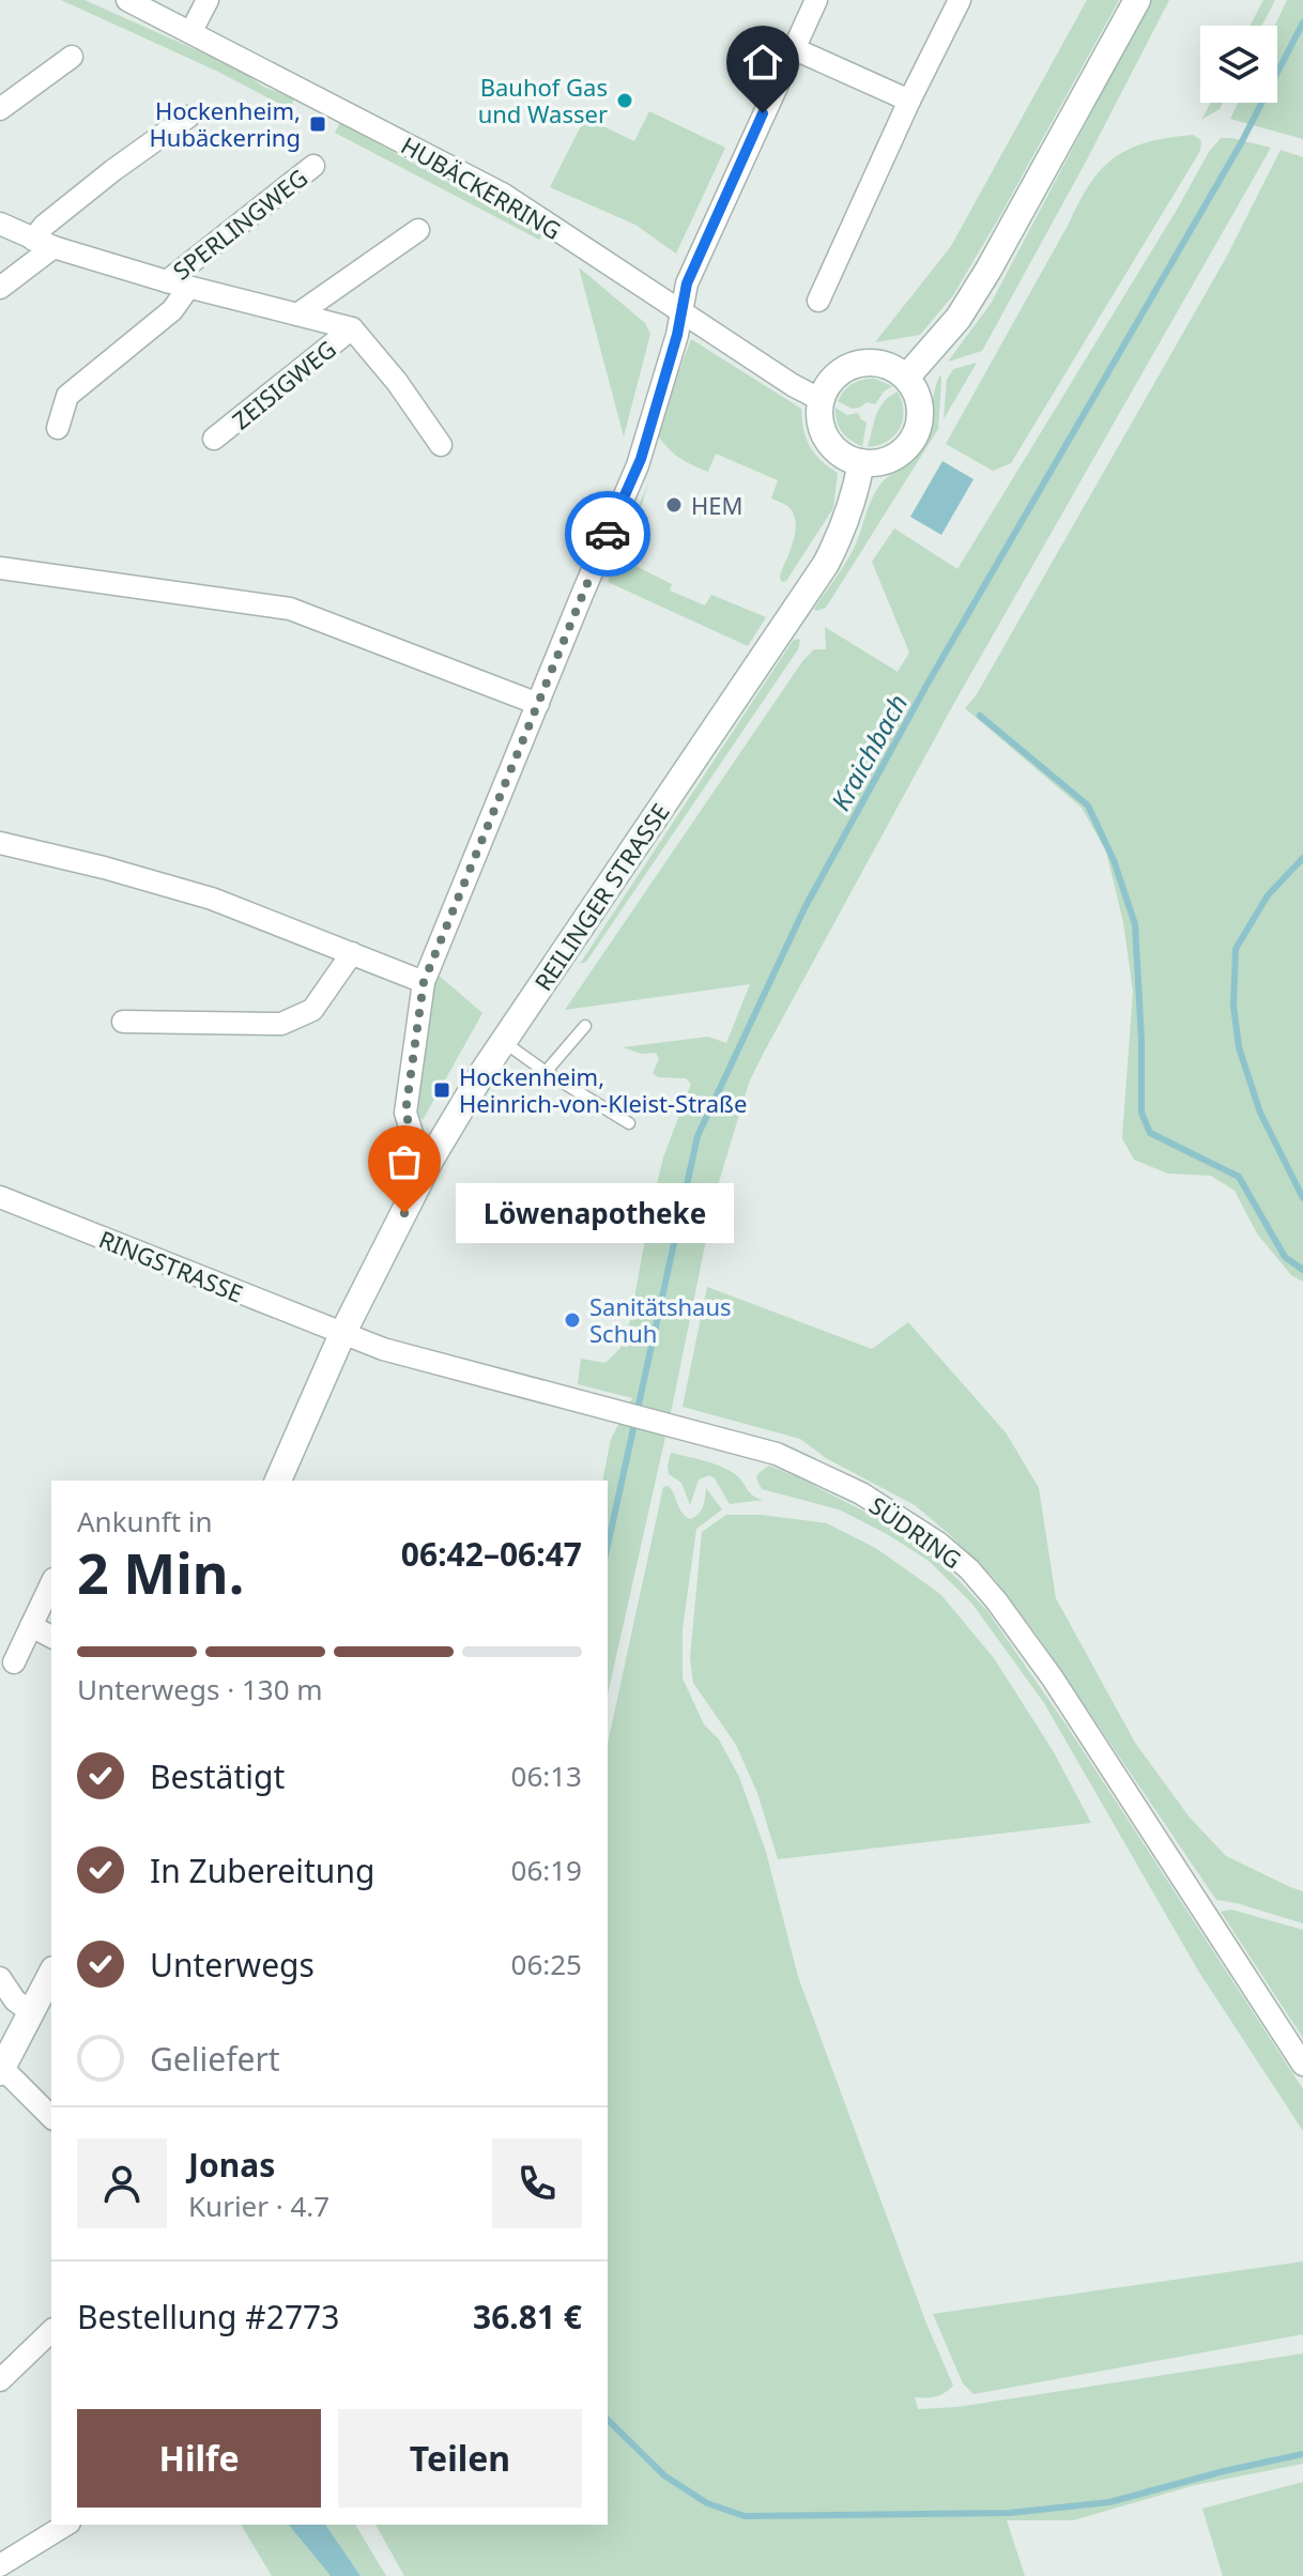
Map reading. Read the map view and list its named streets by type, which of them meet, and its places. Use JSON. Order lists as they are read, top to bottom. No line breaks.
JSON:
{"streets":{"main road":["REILINGER STRASSE"],"street":["HUBÄCKERRING","SPERLINGWEG","ZEISIGWEG","RINGSTRASSE","SÜDRING"]},"crossings":[["HUBÄCKERRING","REILINGER STRASSE"],["REILINGER STRASSE","RINGSTRASSE"],["REILINGER STRASSE","SÜDRING"],["RINGSTRASSE","SÜDRING"]],"water":["Kraichbach"],"places":{"other":["Bauhof Gas und Wasser","HEM","Löwenapotheke","Sanitätshaus Schuh"],"transit":["Hockenheim, Hubäckerring","Hockenheim, Heinrich-von-Kleist-Straße"]},"page":{"bubble":"Löwenapotheke","heading":["2 Min.","Ankunft in","06:42–06:47"],"panel":["Jonas","Kurier · 4.7","Bestellung #2773","36.81 €"],"bar":"Unterwegs · 130 m","list":[["Bestätigt","06:13"],["In Zubereitung","06:19"],["Unterwegs","06:25"],"Geliefert"],"buttons":["Hilfe","Teilen"]}}
